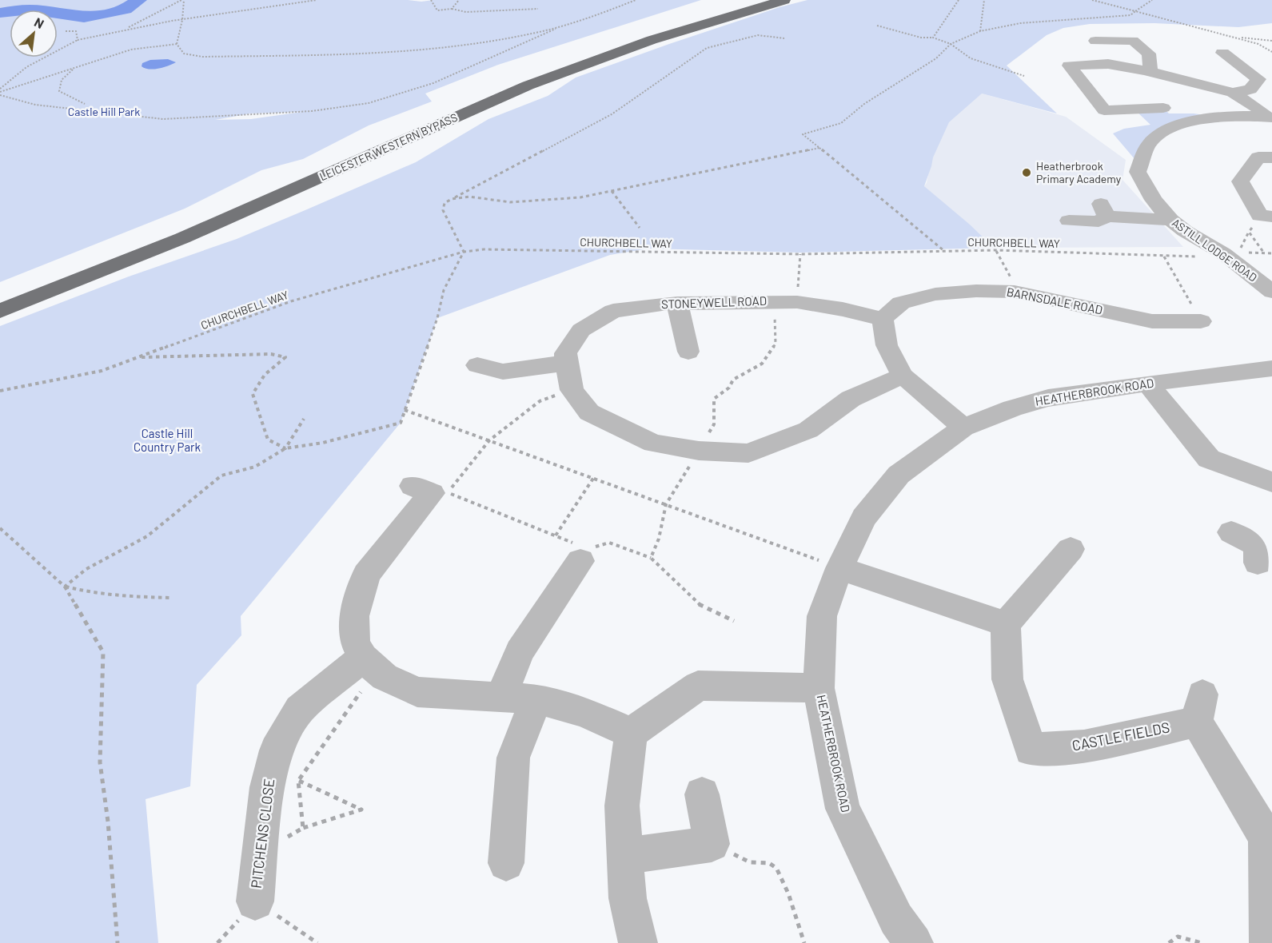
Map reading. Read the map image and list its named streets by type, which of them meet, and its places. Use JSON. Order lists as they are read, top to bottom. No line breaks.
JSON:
{"streets":{"highway":["LEICESTER WESTERN BYPASS"],"street":["ASTILL LODGE ROAD","BARNSDALE ROAD","STONEYWELL ROAD","HEATHERBROOK ROAD","CASTLE FIELDS","PITCHENS CLOSE"],"path":["CHURCHBELL WAY"]},"crossings":[["CHURCHBELL WAY","ASTILL LODGE ROAD"],["BARNSDALE ROAD","STONEYWELL ROAD"]],"parks":["Castle Hill Park","Castle Hill Country Park"],"places":["Heatherbrook Primary Academy"],"north":"top right"}
